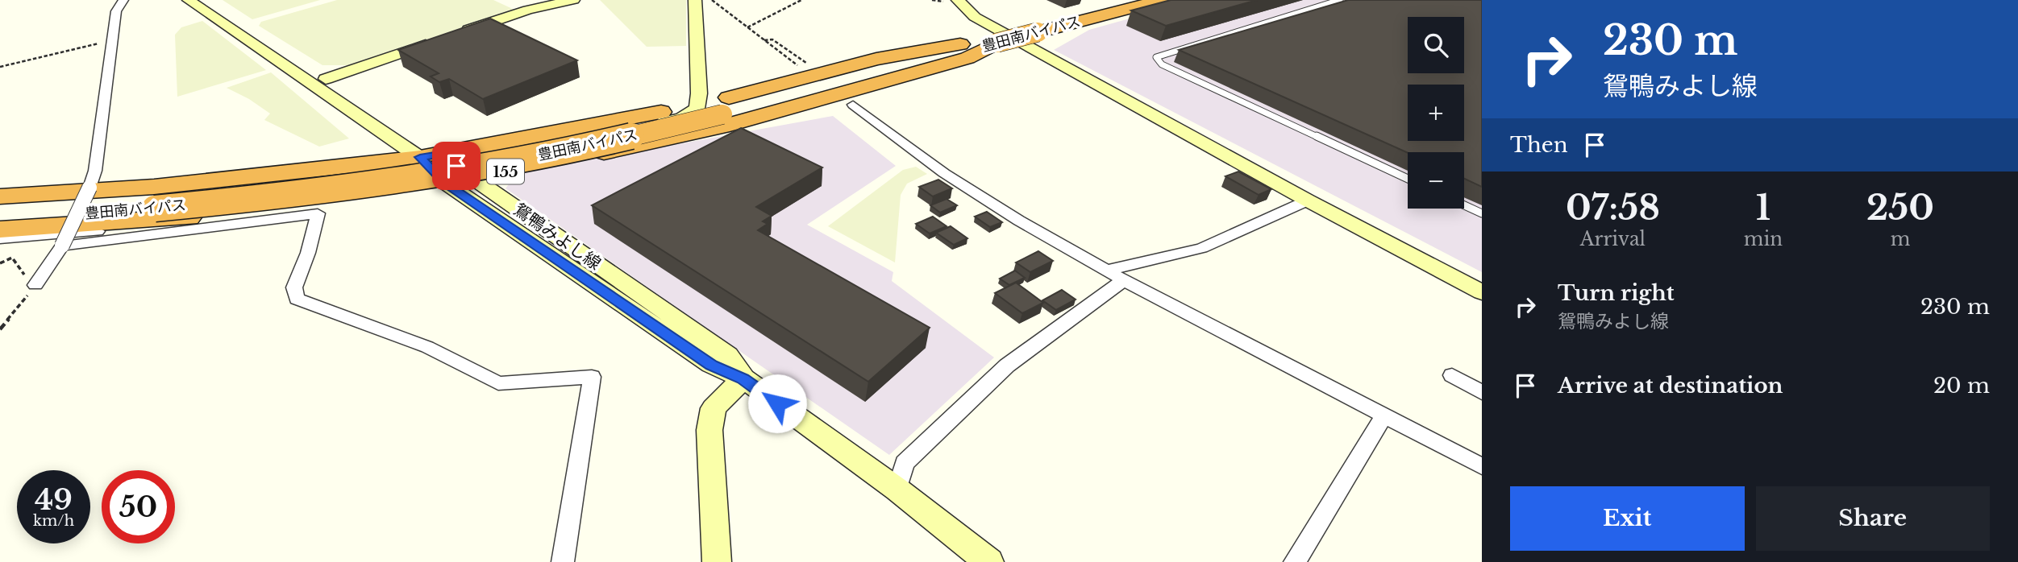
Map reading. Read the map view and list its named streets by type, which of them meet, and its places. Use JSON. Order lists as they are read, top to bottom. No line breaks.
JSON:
{"streets":{"highway":["豊田南バイパス","155"],"main road":["鴛鴨みよし線"]},"crossings":[["豊田南バイパス","155"],["155","鴛鴨みよし線"]],"page":{"turn":["230 m","鴛鴨みよし線"],"map_buttons":["+","−"],"then":"Then","eta":["07:58","Arrival","1","min","250","m"],"list":[{"name":"Turn right","note":"鴛鴨みよし線","value":"230 m"},{"name":"Arrive at destination","value":"20 m"}],"speed":"49 km/h","limit":"50","buttons":["Exit","Share"]}}
